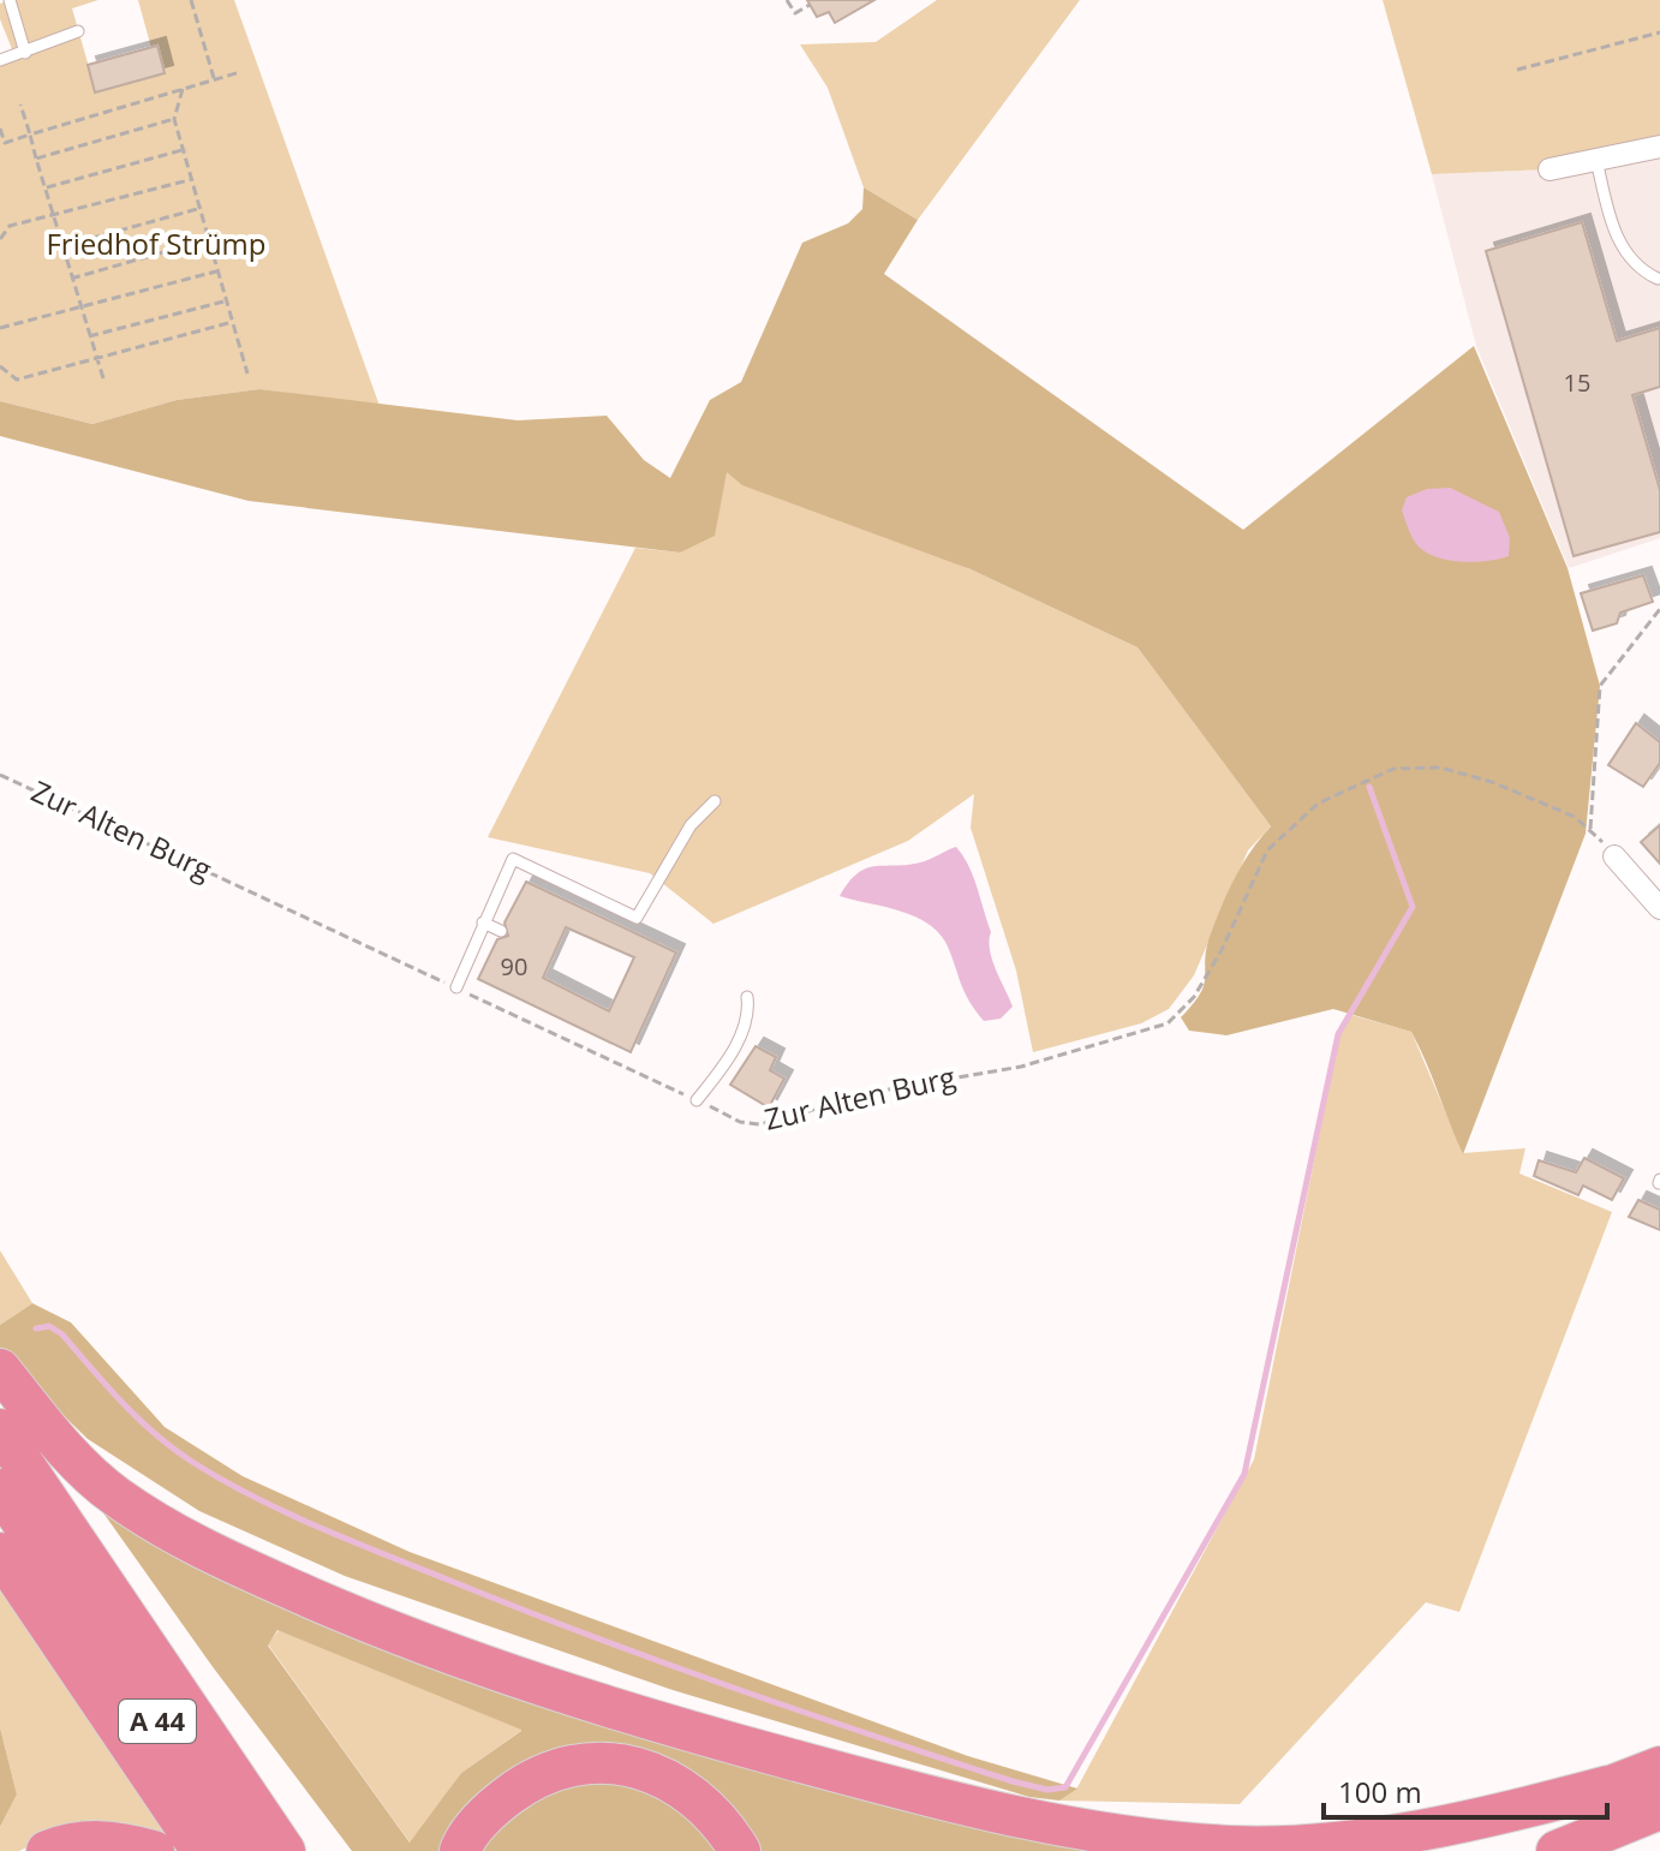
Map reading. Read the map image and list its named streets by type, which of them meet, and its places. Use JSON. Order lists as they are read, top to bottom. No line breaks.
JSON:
{"streets":{"highway":["A 44"],"path":["Zur Alten Burg"]},"parks":["Friedhof Strümp"],"house_numbers":["15","90"],"scale_bar":"100 m"}
